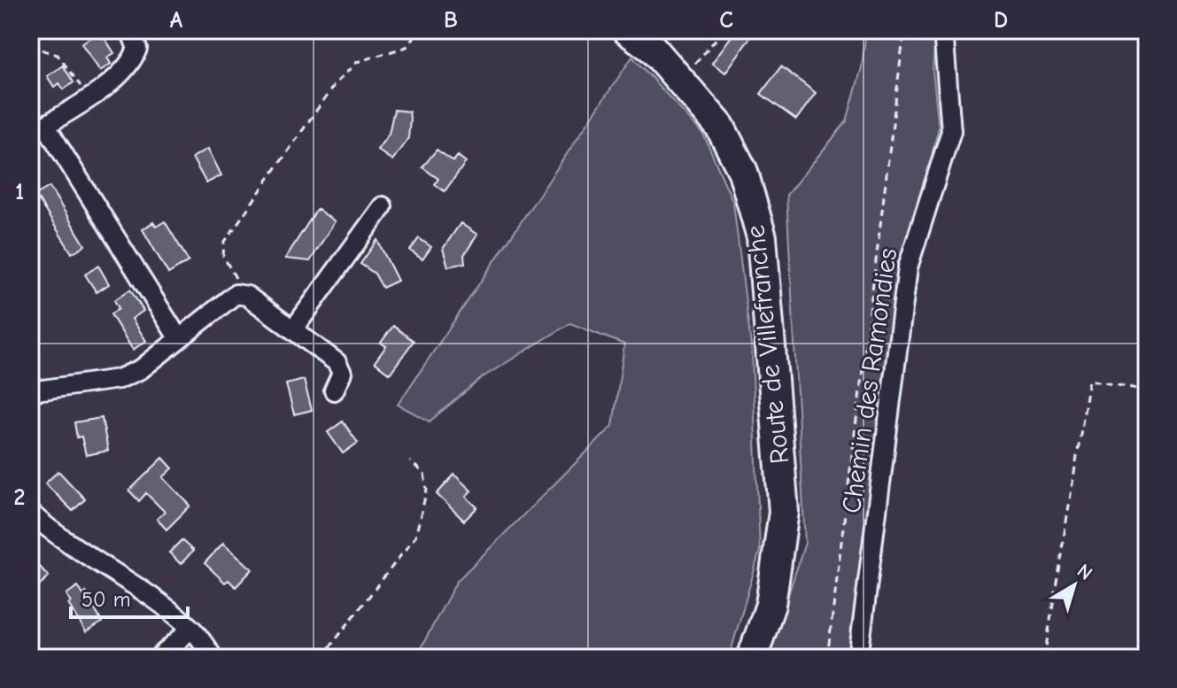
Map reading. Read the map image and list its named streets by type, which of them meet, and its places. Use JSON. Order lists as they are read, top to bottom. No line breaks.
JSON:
{"streets":{"main road":["Route de Villefranche"],"street":["Chemin des Ramondies"]},"scale_bar":"50 m","north":"top right","grid":{"columns":["A","B","C","D"],"rows":["1","2"]}}
